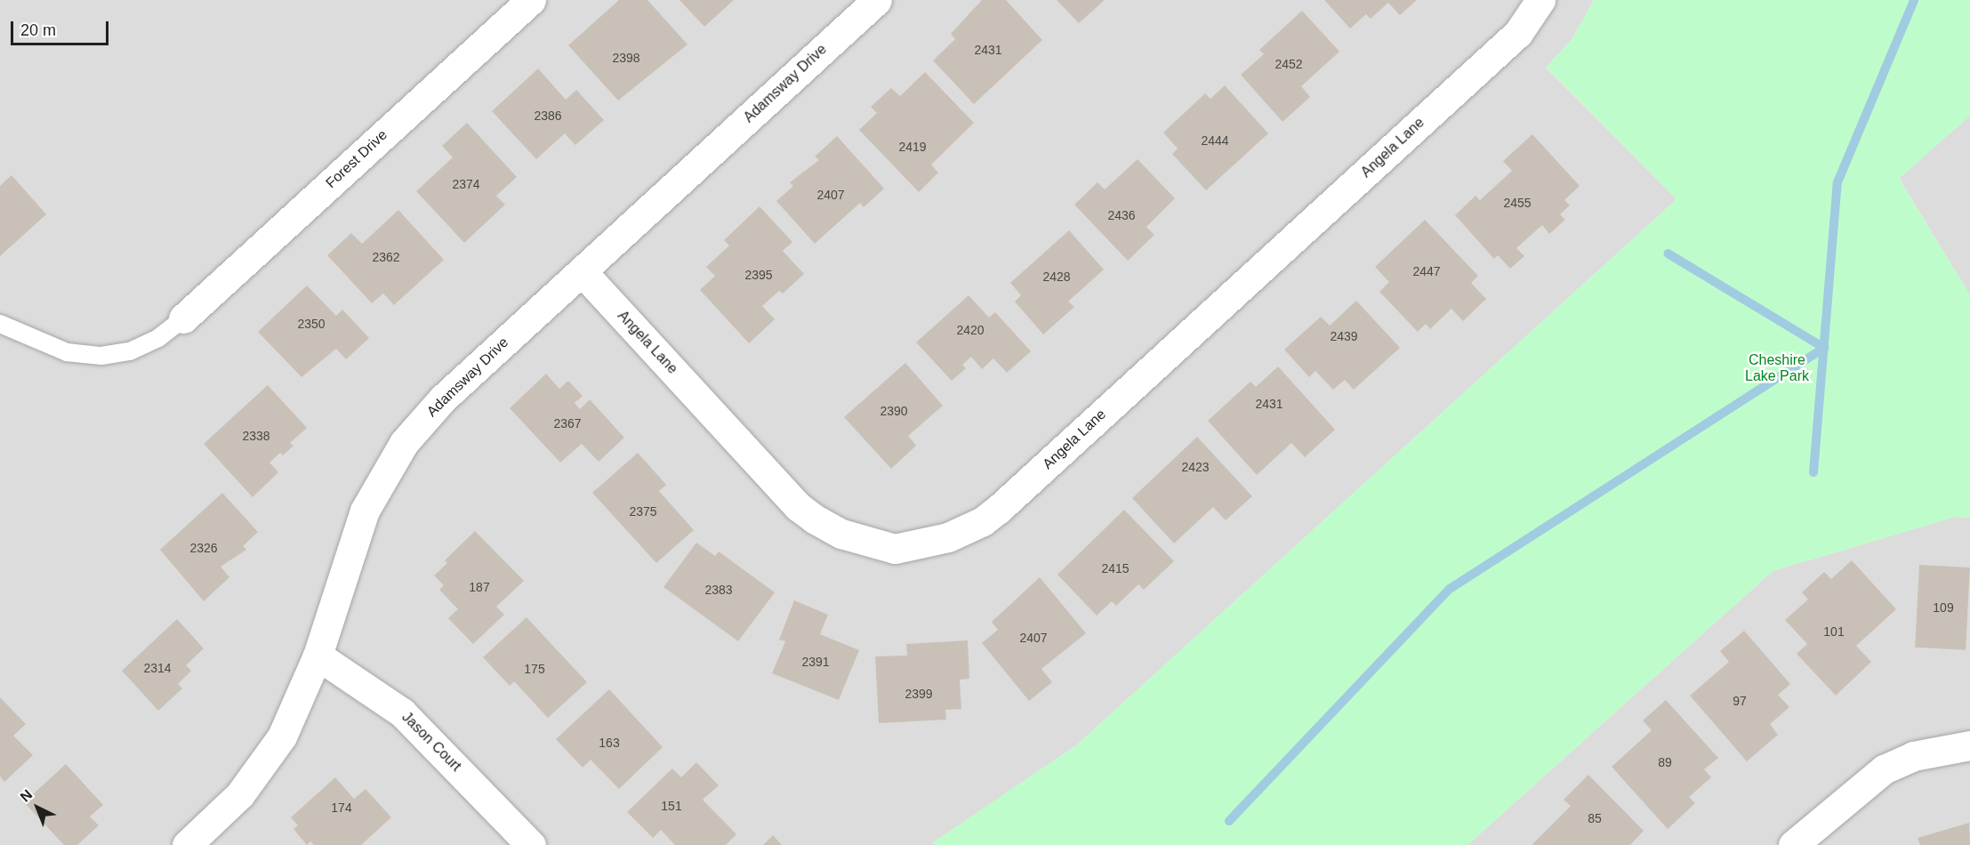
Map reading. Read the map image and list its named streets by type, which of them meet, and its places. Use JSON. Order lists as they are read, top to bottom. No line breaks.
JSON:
{"streets":{"street":["Adamsway Drive","Angela Lane","Forest Drive","Jason Court"]},"crossings":[["Adamsway Drive","Angela Lane"],["Adamsway Drive","Jason Court"]],"parks":["Cheshire Lake Park"],"house_numbers":["2431","2398","2452","2386","2444","2419","2374","2407","2455","2436","2362","2447","2395","2428","2350","2420","2439","2431","2390","2367","2338","2423","2375","2326","2415","187","2383","109","101","2407","2391","2314","175","2399","97","163","89","151","174","85"],"scale_bar":"20 m","north":"top left"}
